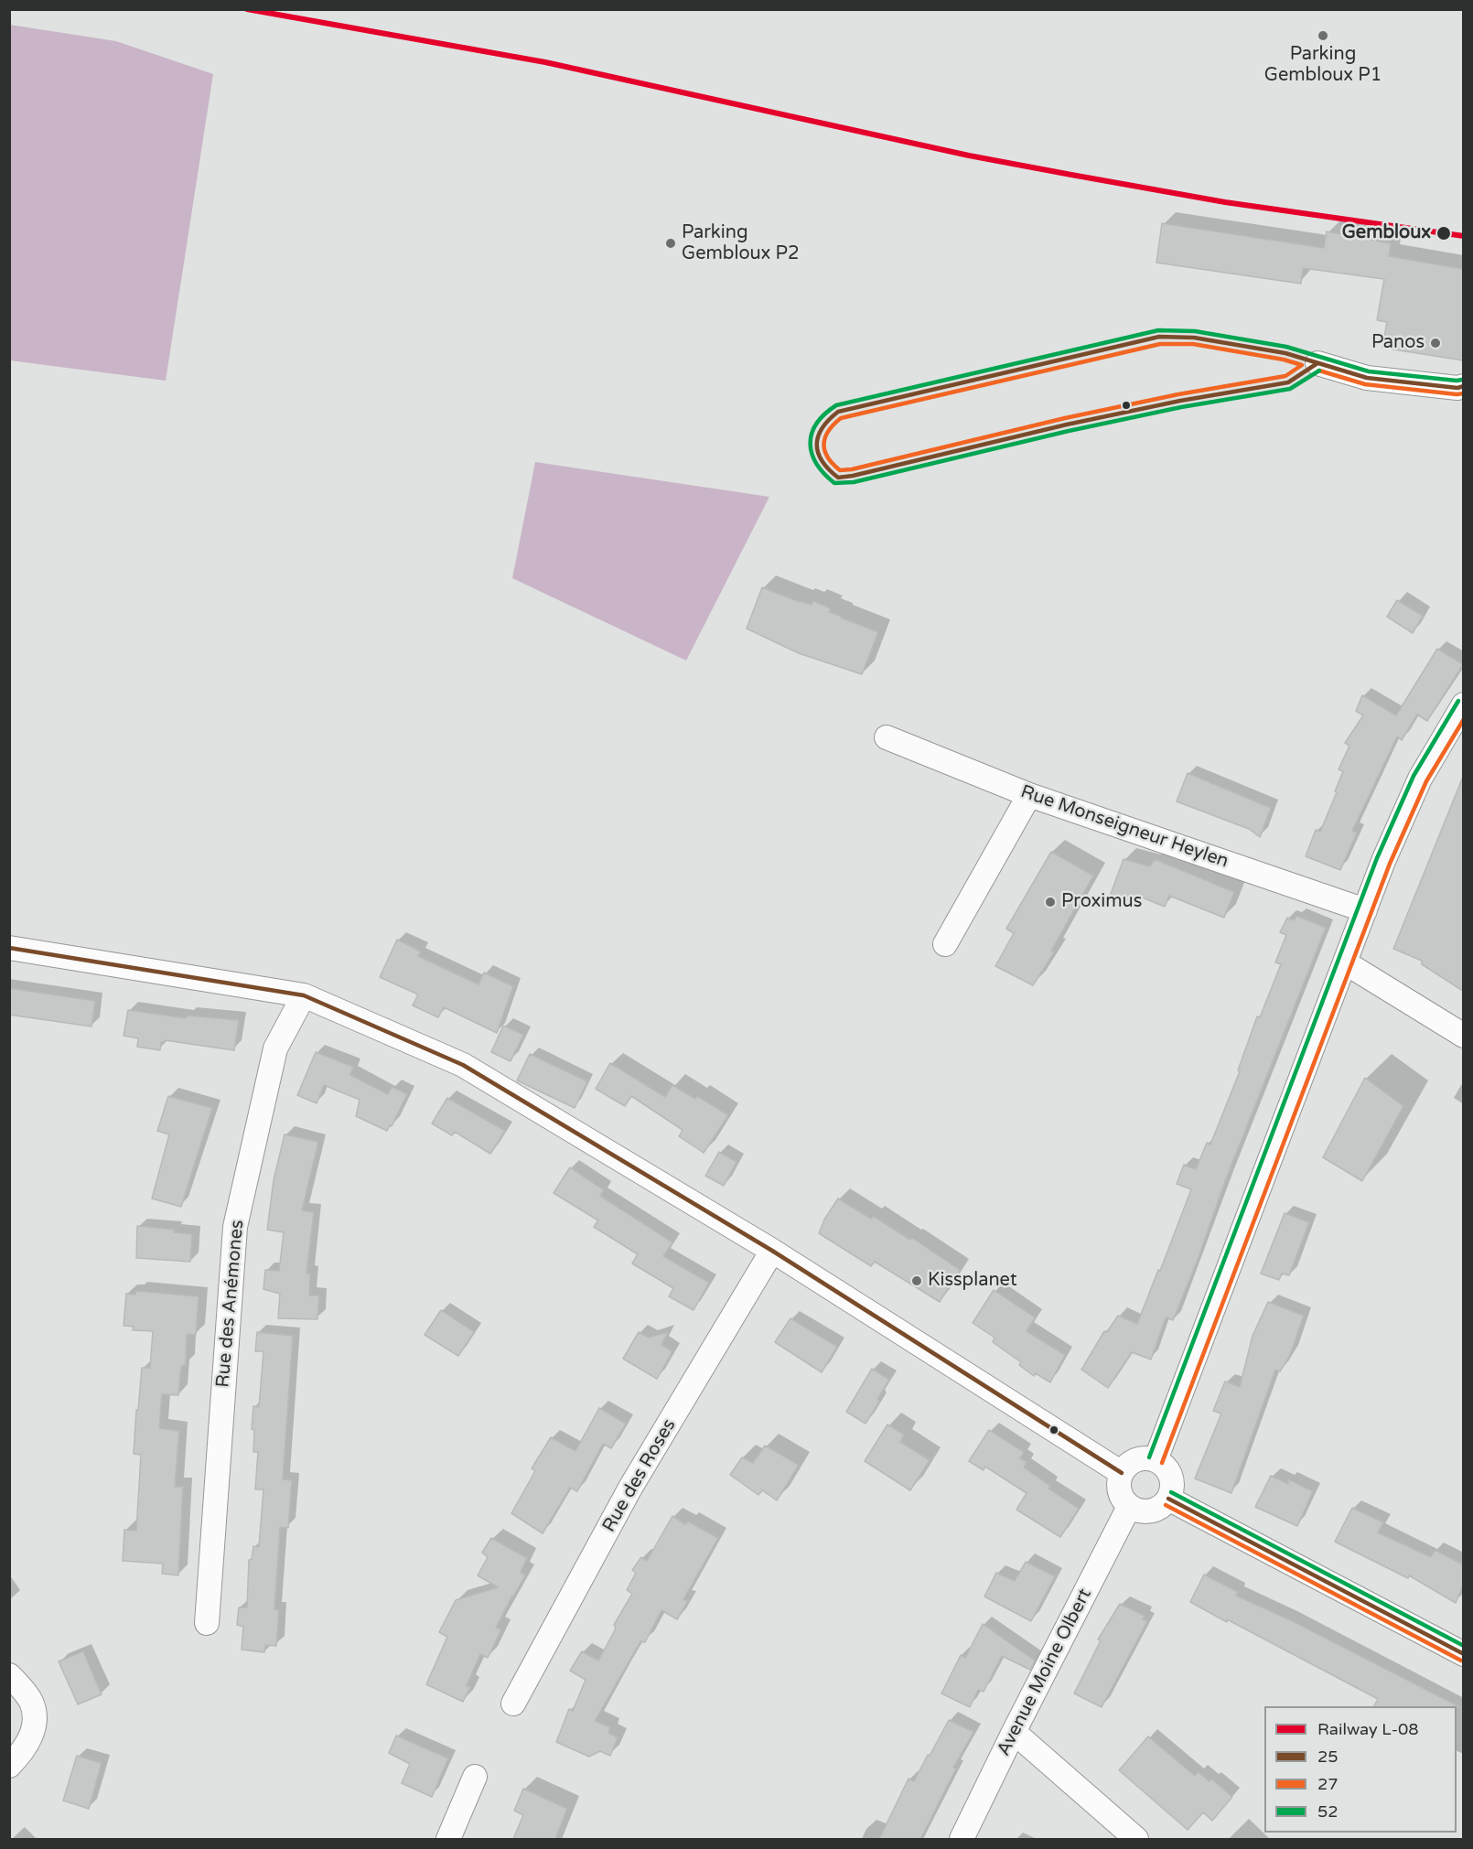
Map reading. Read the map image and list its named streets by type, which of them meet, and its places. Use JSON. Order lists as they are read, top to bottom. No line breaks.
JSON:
{"streets":{"street":["Rue Monseigneur Heylen","Rue des Anémones","Rue des Roses","Avenue Moine Olbert"]},"places":["Parking Gembloux P1","Gembloux","Parking Gembloux P2","Panos","Proximus","Kissplanet"],"lines":["rail line L-08","transit line 52","transit line 25","transit line 27"],"legend":["Railway L-08","25","27","52"]}
